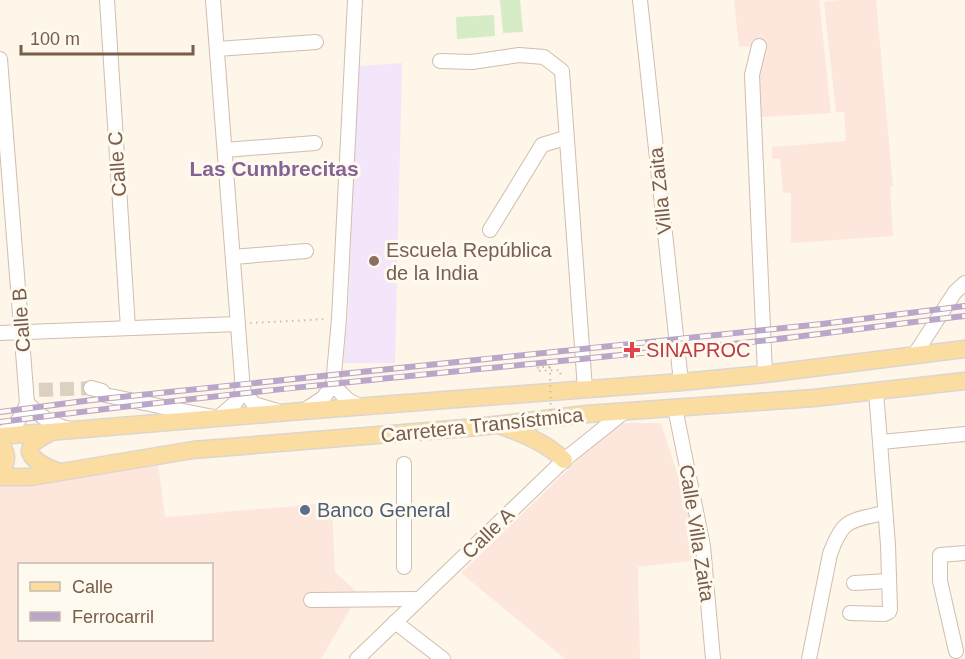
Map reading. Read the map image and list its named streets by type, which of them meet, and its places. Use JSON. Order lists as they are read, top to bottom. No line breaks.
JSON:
{"streets":{"main road":["Carretera Transístmica"],"street":["Calle C","Villa Zaita","Calle B","Calle A","Calle Villa Zaita"]},"crossings":[["Villa Zaita","Carretera Transístmica"],["Carretera Transístmica","Calle A"],["Carretera Transístmica","Calle Villa Zaita"]],"districts":["Las Cumbrecitas"],"places":{"other":["Escuela República de la India","Banco General"],"health":["SINAPROC"]},"legend":["Calle","Ferrocarril"],"scale_bar":"100 m"}
